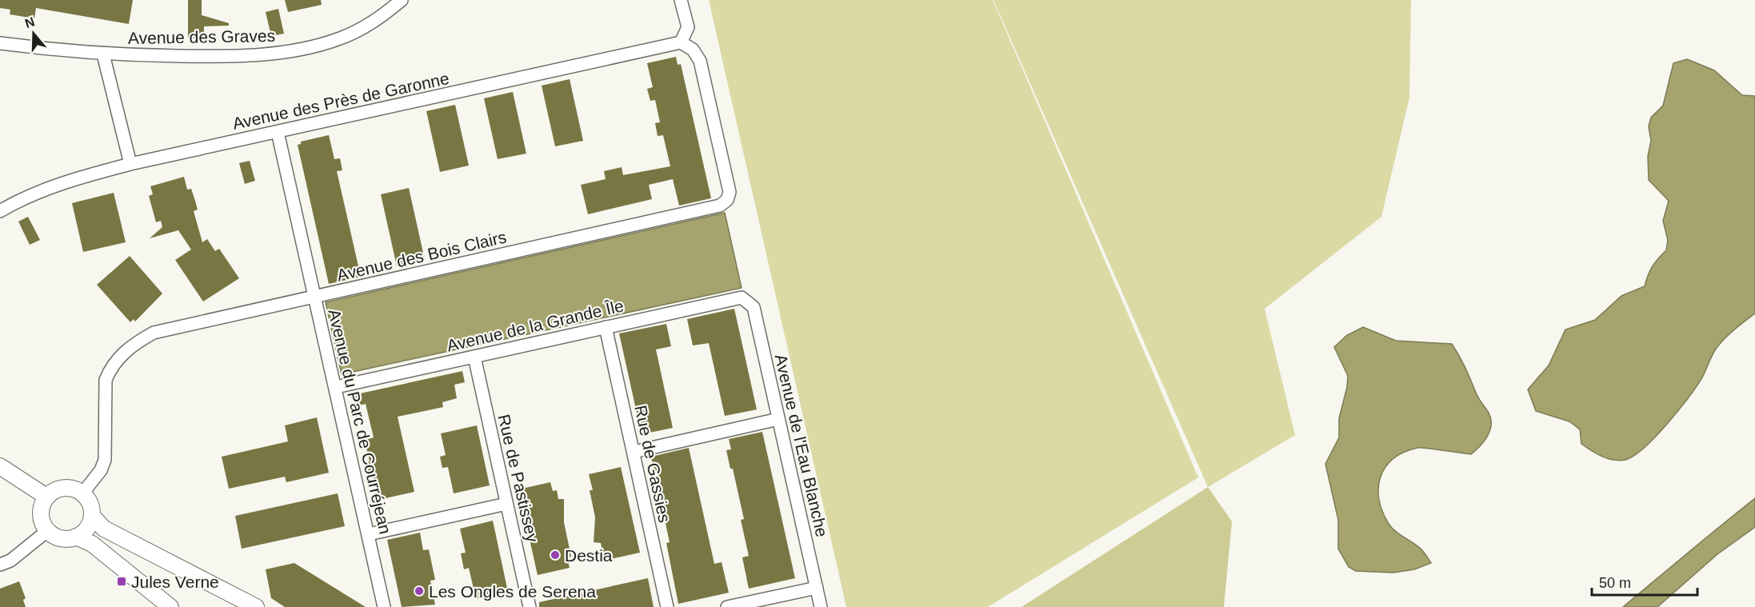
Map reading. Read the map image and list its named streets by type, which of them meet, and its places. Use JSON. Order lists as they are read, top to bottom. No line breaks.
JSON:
{"streets":{"street":["Avenue des Graves","Avenue des Près de Garonne","Avenue des Bois Clairs","Avenue de la Grande Île","Avenue du Parc de Courréjean","Avenue de l'Eau Blanche","Rue de Gassies","Rue de Pastissey"]},"crossings":[["Avenue des Près de Garonne","Avenue des Bois Clairs"],["Avenue des Près de Garonne","Avenue du Parc de Courréjean"],["Avenue des Bois Clairs","Avenue du Parc de Courréjean"],["Avenue de la Grande Île","Avenue du Parc de Courréjean"],["Avenue de la Grande Île","Avenue de l'Eau Blanche"],["Avenue de la Grande Île","Rue de Gassies"],["Avenue de la Grande Île","Rue de Pastissey"]],"places":{"other":["Destia","Les Ongles de Serena"],"transit":["Jules Verne"]},"scale_bar":"50 m","north":"top"}
